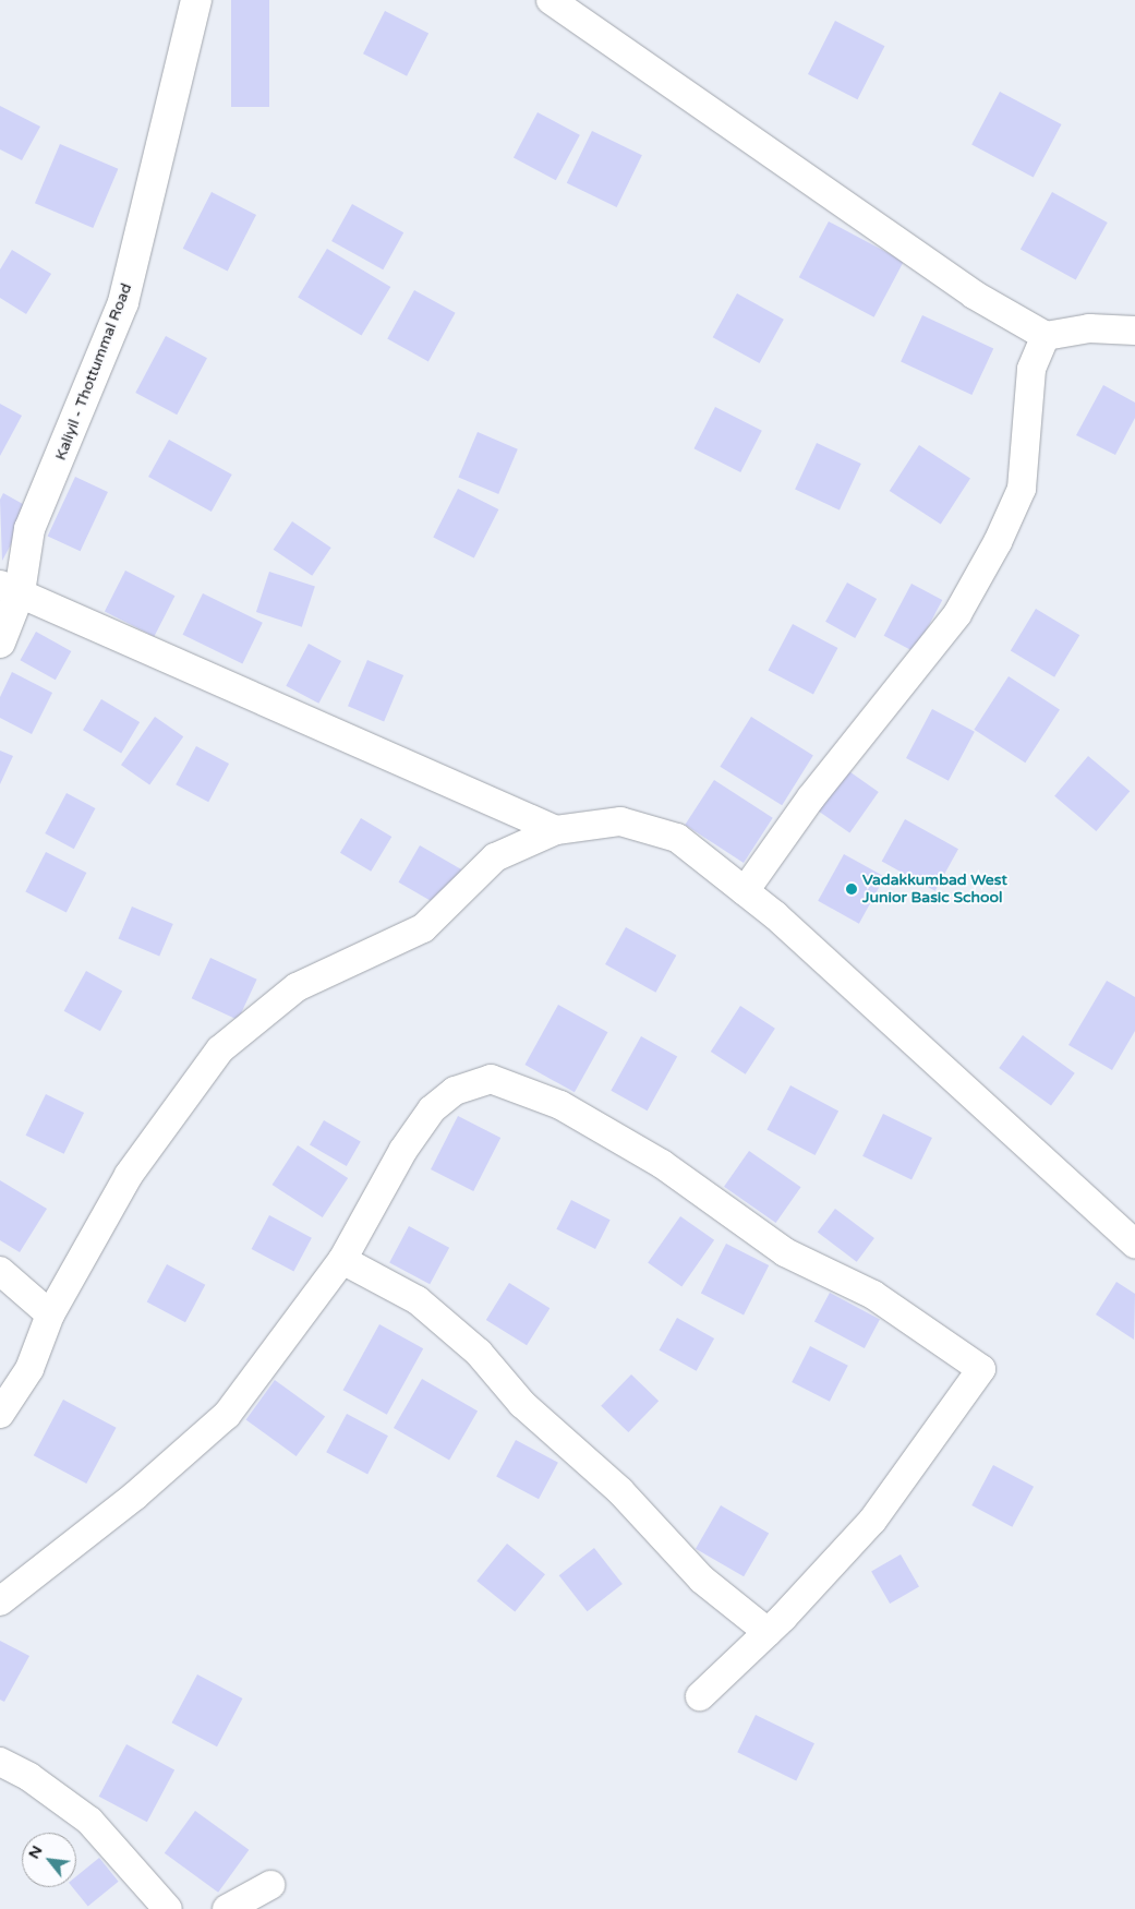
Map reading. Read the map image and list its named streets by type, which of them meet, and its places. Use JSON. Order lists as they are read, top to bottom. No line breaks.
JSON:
{"streets":{"main road":["Kaliyil - Thottummal Road"]},"places":["Vadakkumbad West Junior Basic School"],"north":"top left"}
